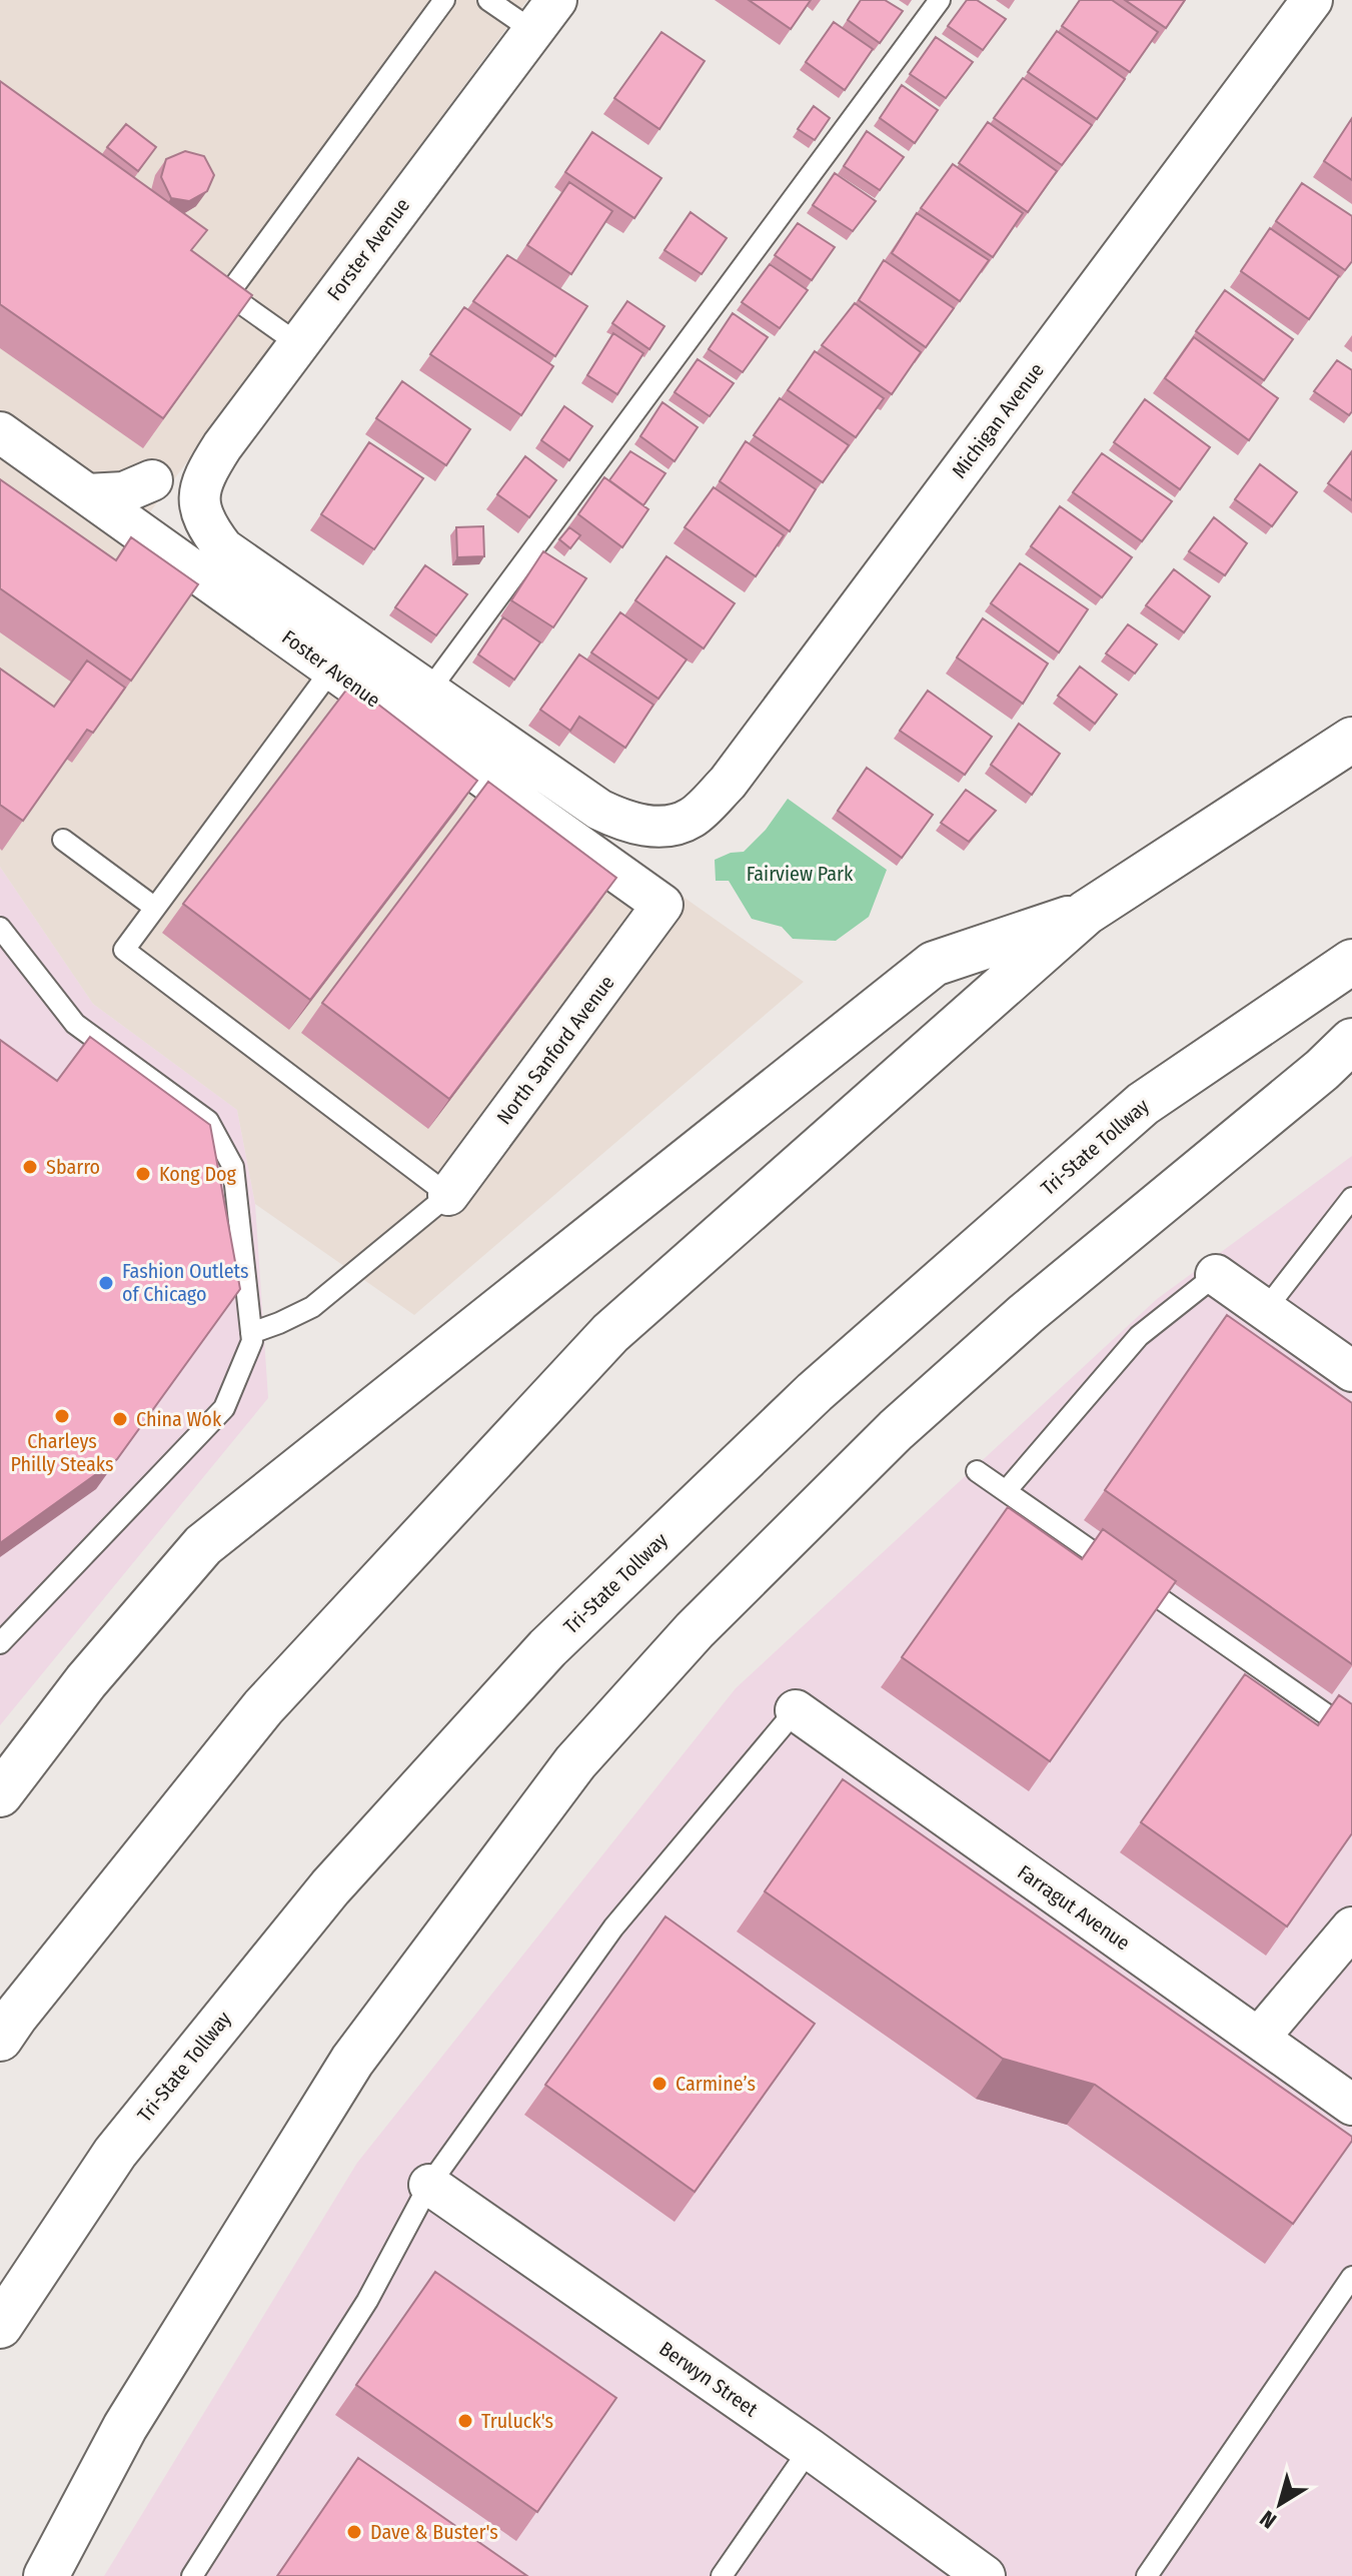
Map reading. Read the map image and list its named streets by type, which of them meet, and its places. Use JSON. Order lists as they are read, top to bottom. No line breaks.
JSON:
{"streets":{"highway":["Tri-State Tollway"],"street":["Forster Avenue","Michigan Avenue","Foster Avenue","North Sanford Avenue","Farragut Avenue","Berwyn Street"]},"crossings":[["Forster Avenue","Foster Avenue"],["Michigan Avenue","Foster Avenue"],["Foster Avenue","North Sanford Avenue"]],"parks":["Fairview Park"],"places":["Sbarro","Kong Dog","Fashion Outlets of Chicago","Charleys Philly Steaks","China Wok","Carmine’s","Truluck's","Dave & Buster's"],"north":"bottom left"}
